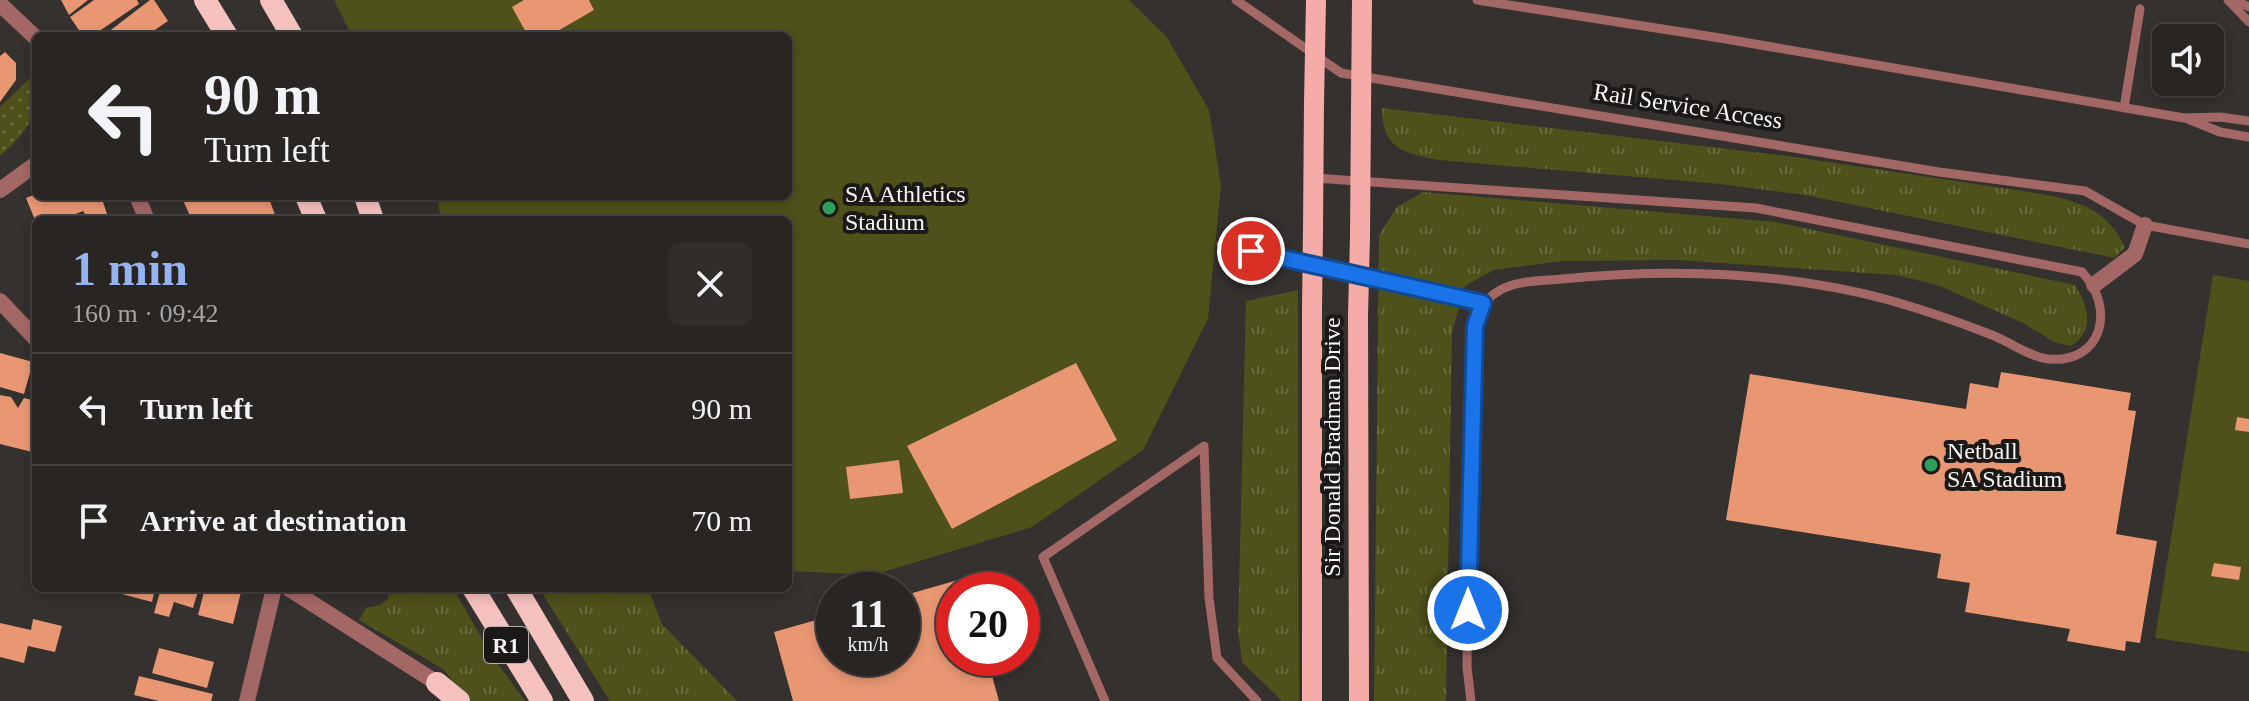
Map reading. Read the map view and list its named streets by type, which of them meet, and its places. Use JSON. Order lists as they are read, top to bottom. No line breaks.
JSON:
{"streets":{"highway":["R1"],"main road":["Sir Donald Bradman Drive"],"lane":["Rail Service Access"]},"places":["SA Athletics Stadium","Netball SA Stadium"],"page":{"turn":["90 m","Turn left"],"heading":["1 min","160 m · 09:42"],"list":[{"name":"Turn left","value":"90 m"},{"name":"Arrive at destination","value":"70 m"}],"speed":"11 km/h","limit":"20"}}
